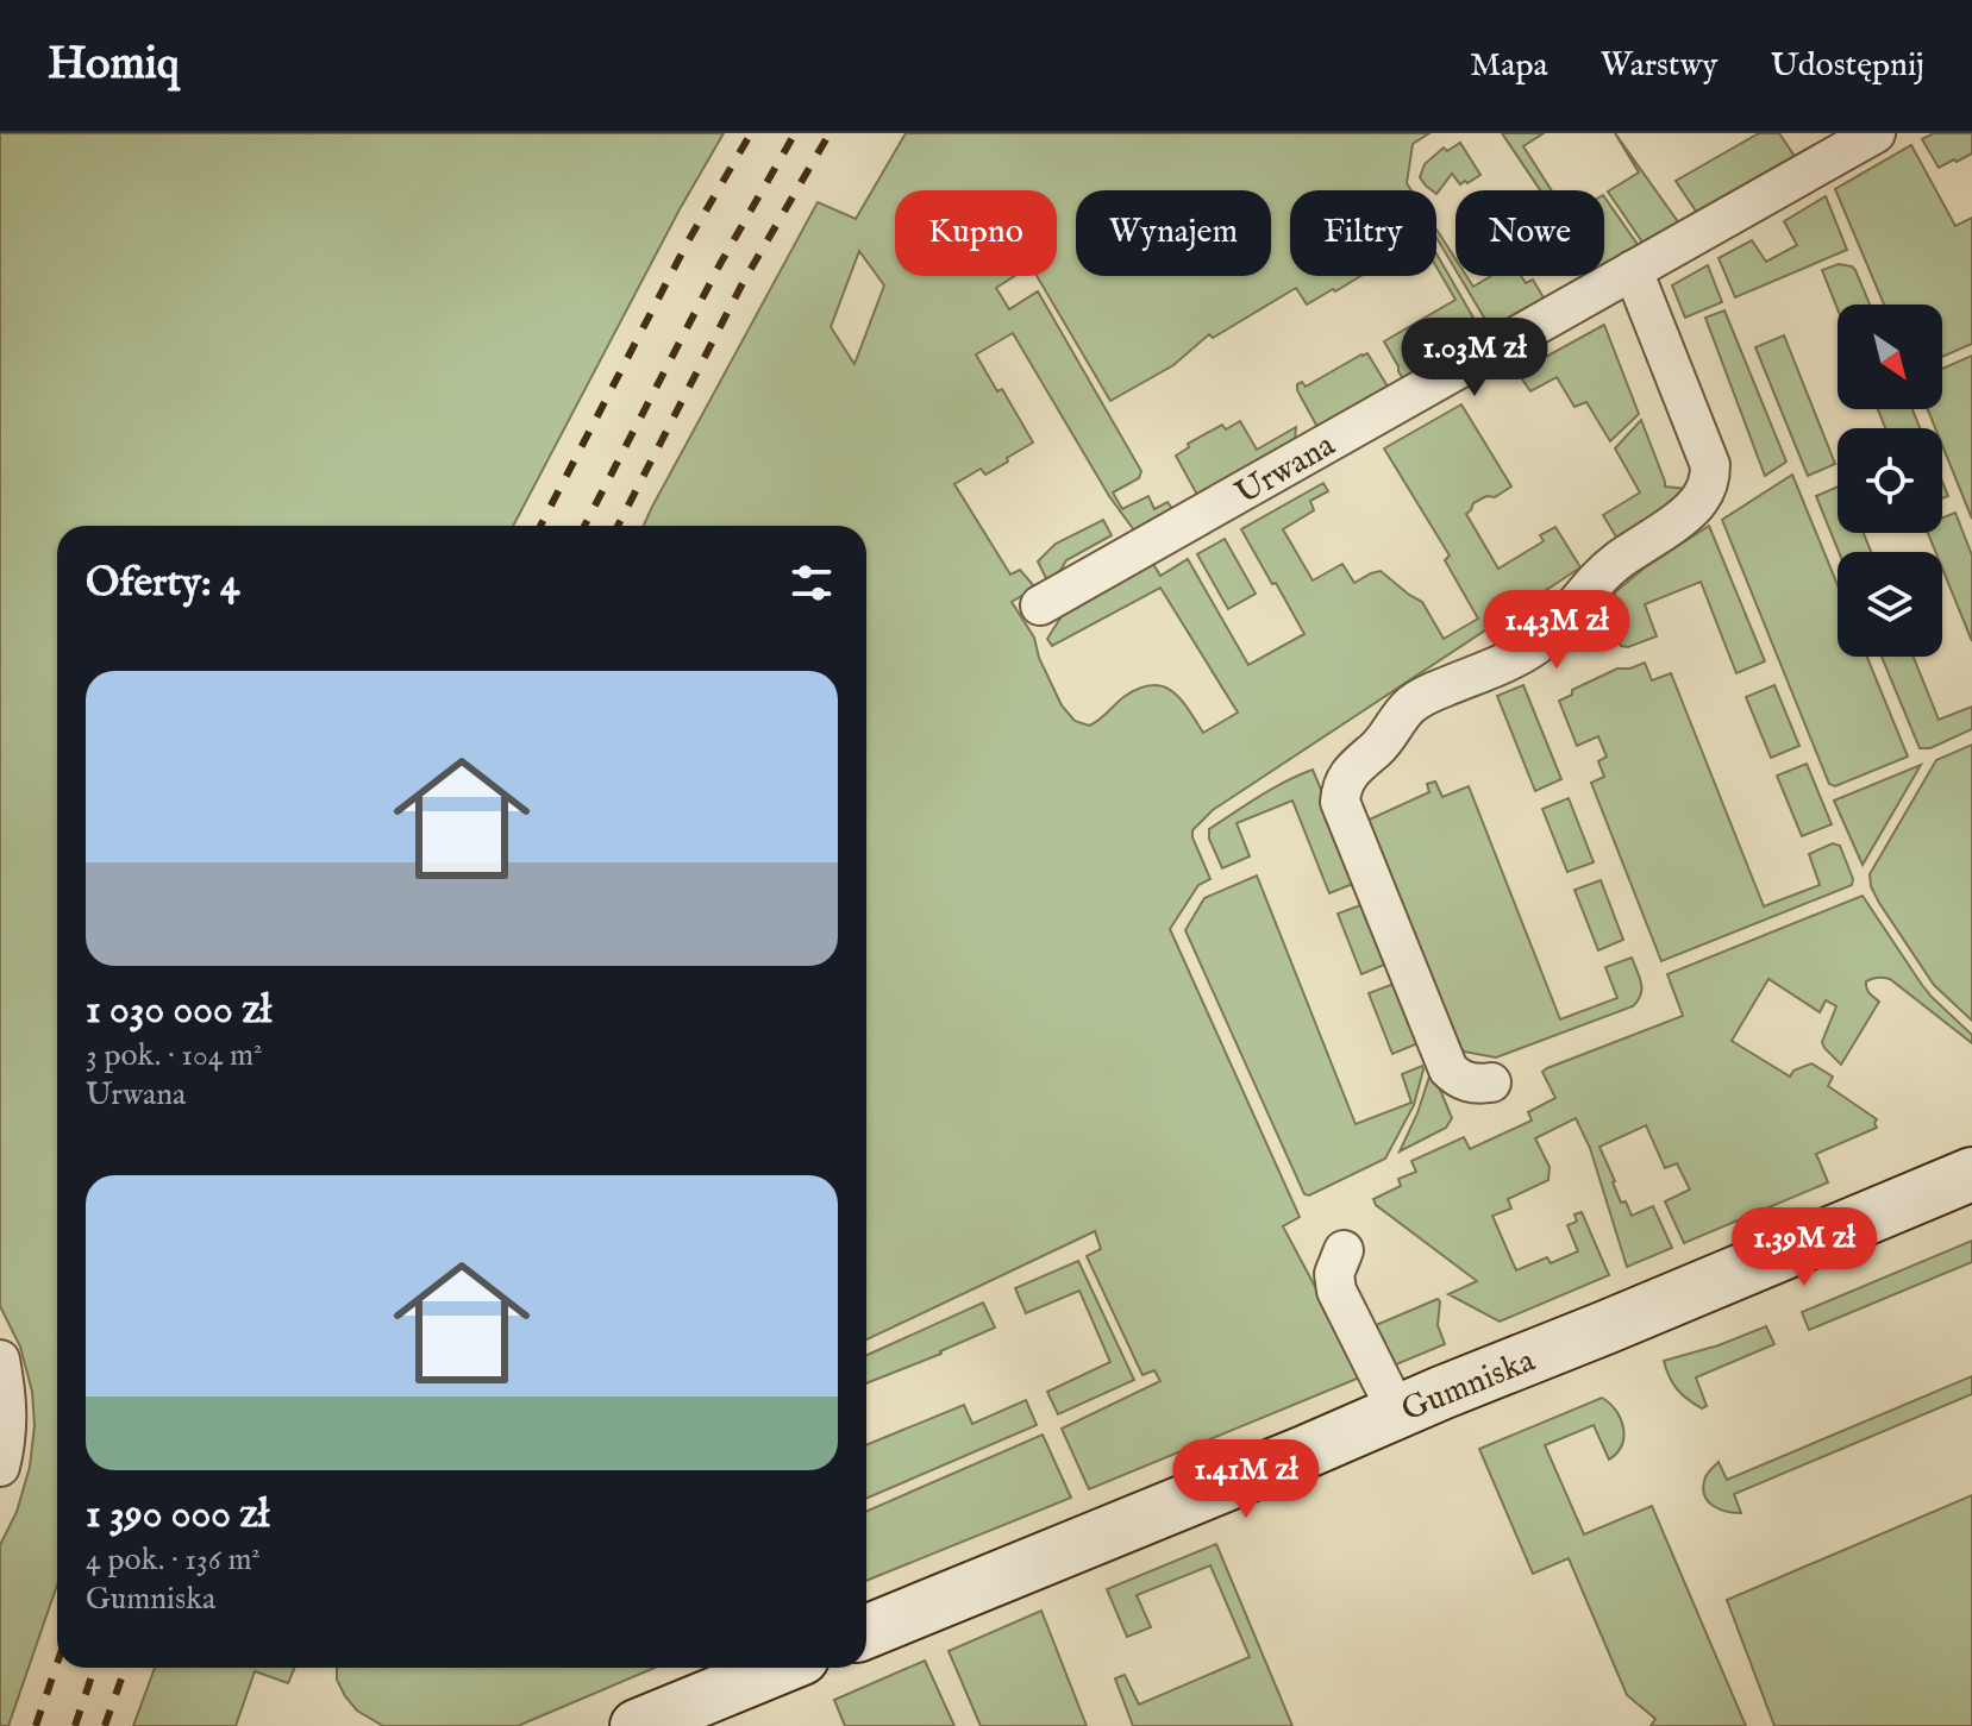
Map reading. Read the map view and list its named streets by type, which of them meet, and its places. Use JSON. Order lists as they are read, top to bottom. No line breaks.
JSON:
{"streets":{"street":["Urwana","Gumniska"]},"north":"bottom right","page":{"header":"Homiq","nav":["Mapa","Warstwy","Udostępnij"],"chip":["Kupno","Wynajem","Filtry","Nowe"],"price":["1.03M zł","1.43M zł","1.39M zł","1.41M zł"],"heading":"Oferty: 4","list":[{"name":"1 030 000 zł","note":"3 pok. · 104 m² · Urwana"},{"name":"1 390 000 zł","note":"4 pok. · 136 m² · Gumniska"}]}}
